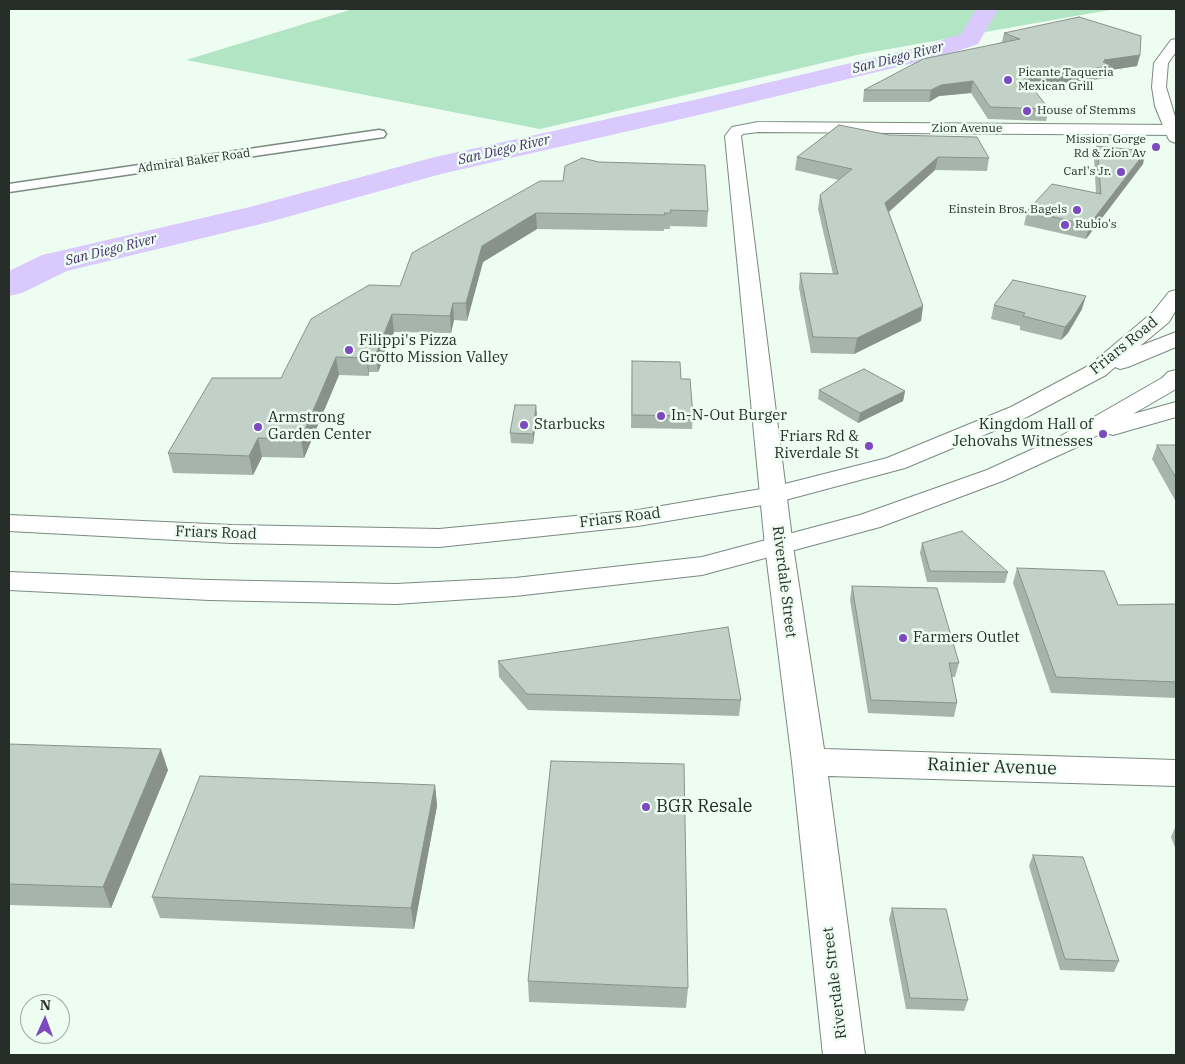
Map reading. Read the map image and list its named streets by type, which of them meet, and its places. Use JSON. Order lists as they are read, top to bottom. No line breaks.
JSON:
{"streets":{"main road":["Zion Avenue","Friars Road","Riverdale Street","Rainier Avenue"],"street":["Admiral Baker Road"]},"crossings":[["Zion Avenue","Riverdale Street"],["Friars Road","Riverdale Street"],["Riverdale Street","Rainier Avenue"]],"water":["San Diego River"],"places":["Picante Taqueria Mexican Grill","House of Stemms","Mission Gorge Rd & Zion Av","Carl's Jr.","Einstein Bros. Bagels","Rubio's","Filippi's Pizza Grotto Mission Valley","In-N-Out Burger","Starbucks","Armstrong Garden Center","Kingdom Hall of Jehovahs Witnesses","Friars Rd & Riverdale St","Farmers Outlet","BGR Resale"],"north":"top"}
